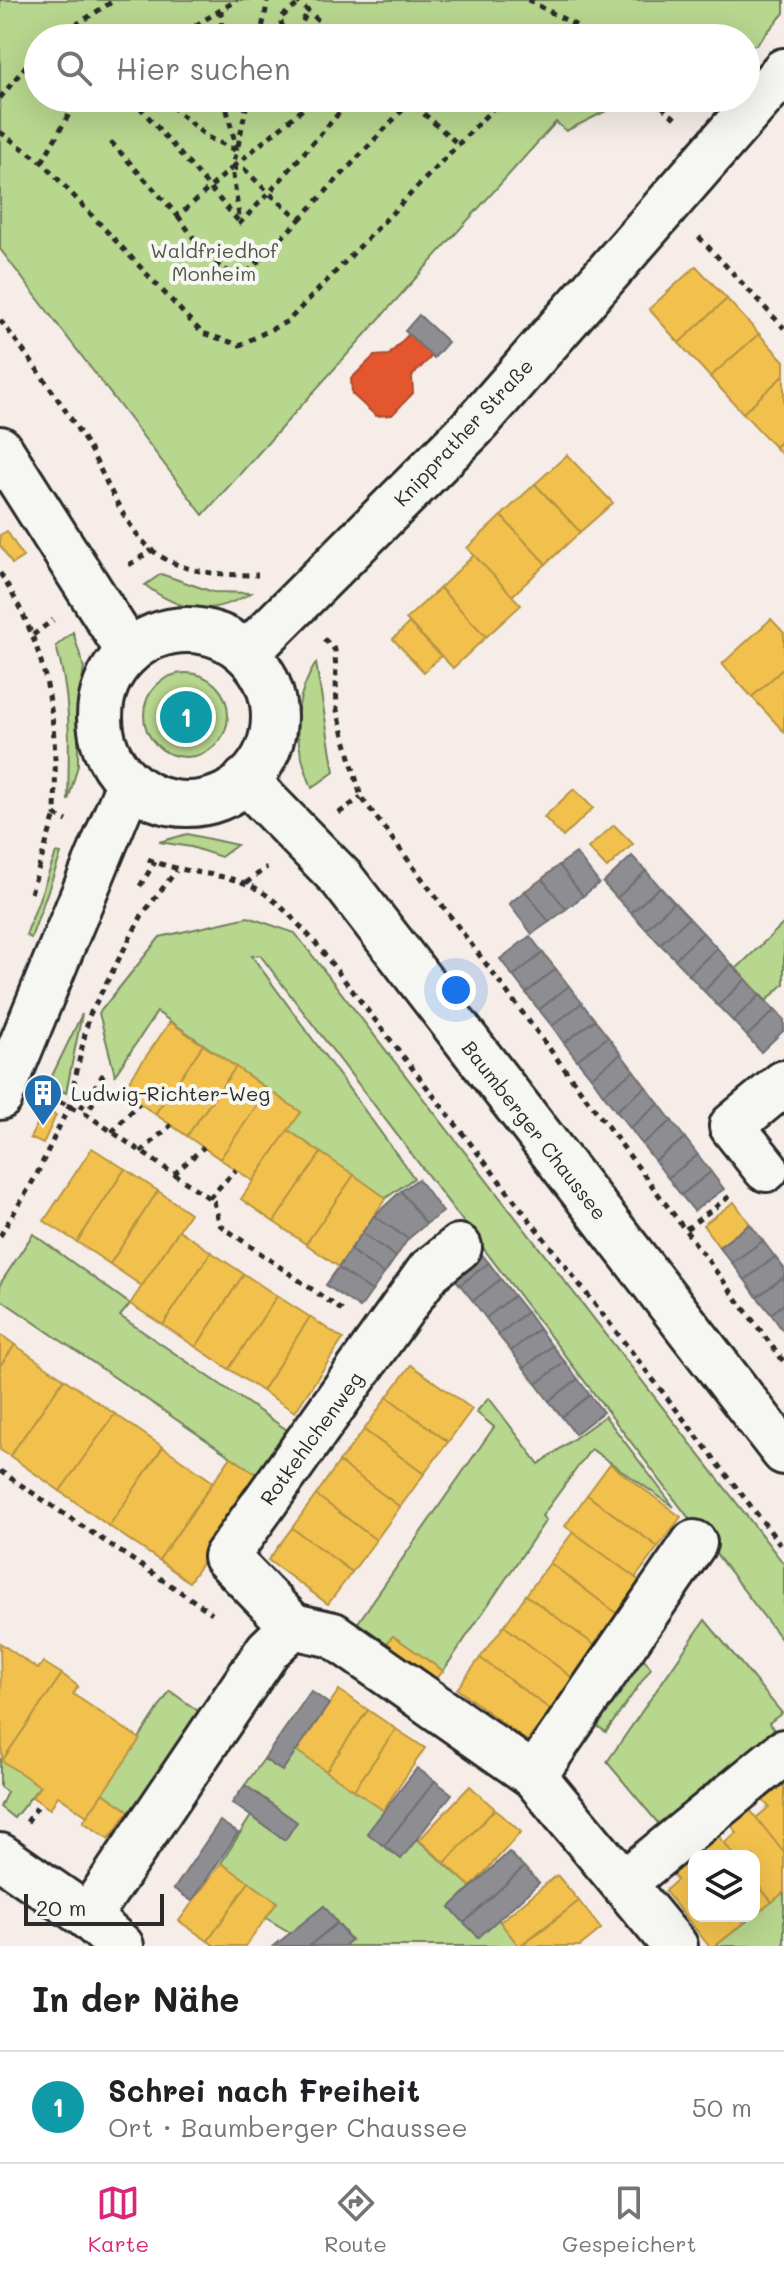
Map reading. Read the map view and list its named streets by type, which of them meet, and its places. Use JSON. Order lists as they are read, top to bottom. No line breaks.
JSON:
{"streets":{"street":["Knipprather Straße","Baumberger Chaussee","Rotkehlchenweg"]},"crossings":[["Knipprather Straße","Baumberger Chaussee"]],"parks":["Waldfriedhof Monheim"],"places":{"building":["Ludwig-Richter-Weg"]},"scale_bar":"20 m","page":{"search":"Hier suchen","pins":"1","scale":"20 m","heading":"In der Nähe","list":[{"mark":"1","name":"Schrei nach Freiheit","note":"Ort · Baumberger Chaussee","value":"50 m"}],"nav":["Karte","Route","Gespeichert"]}}
